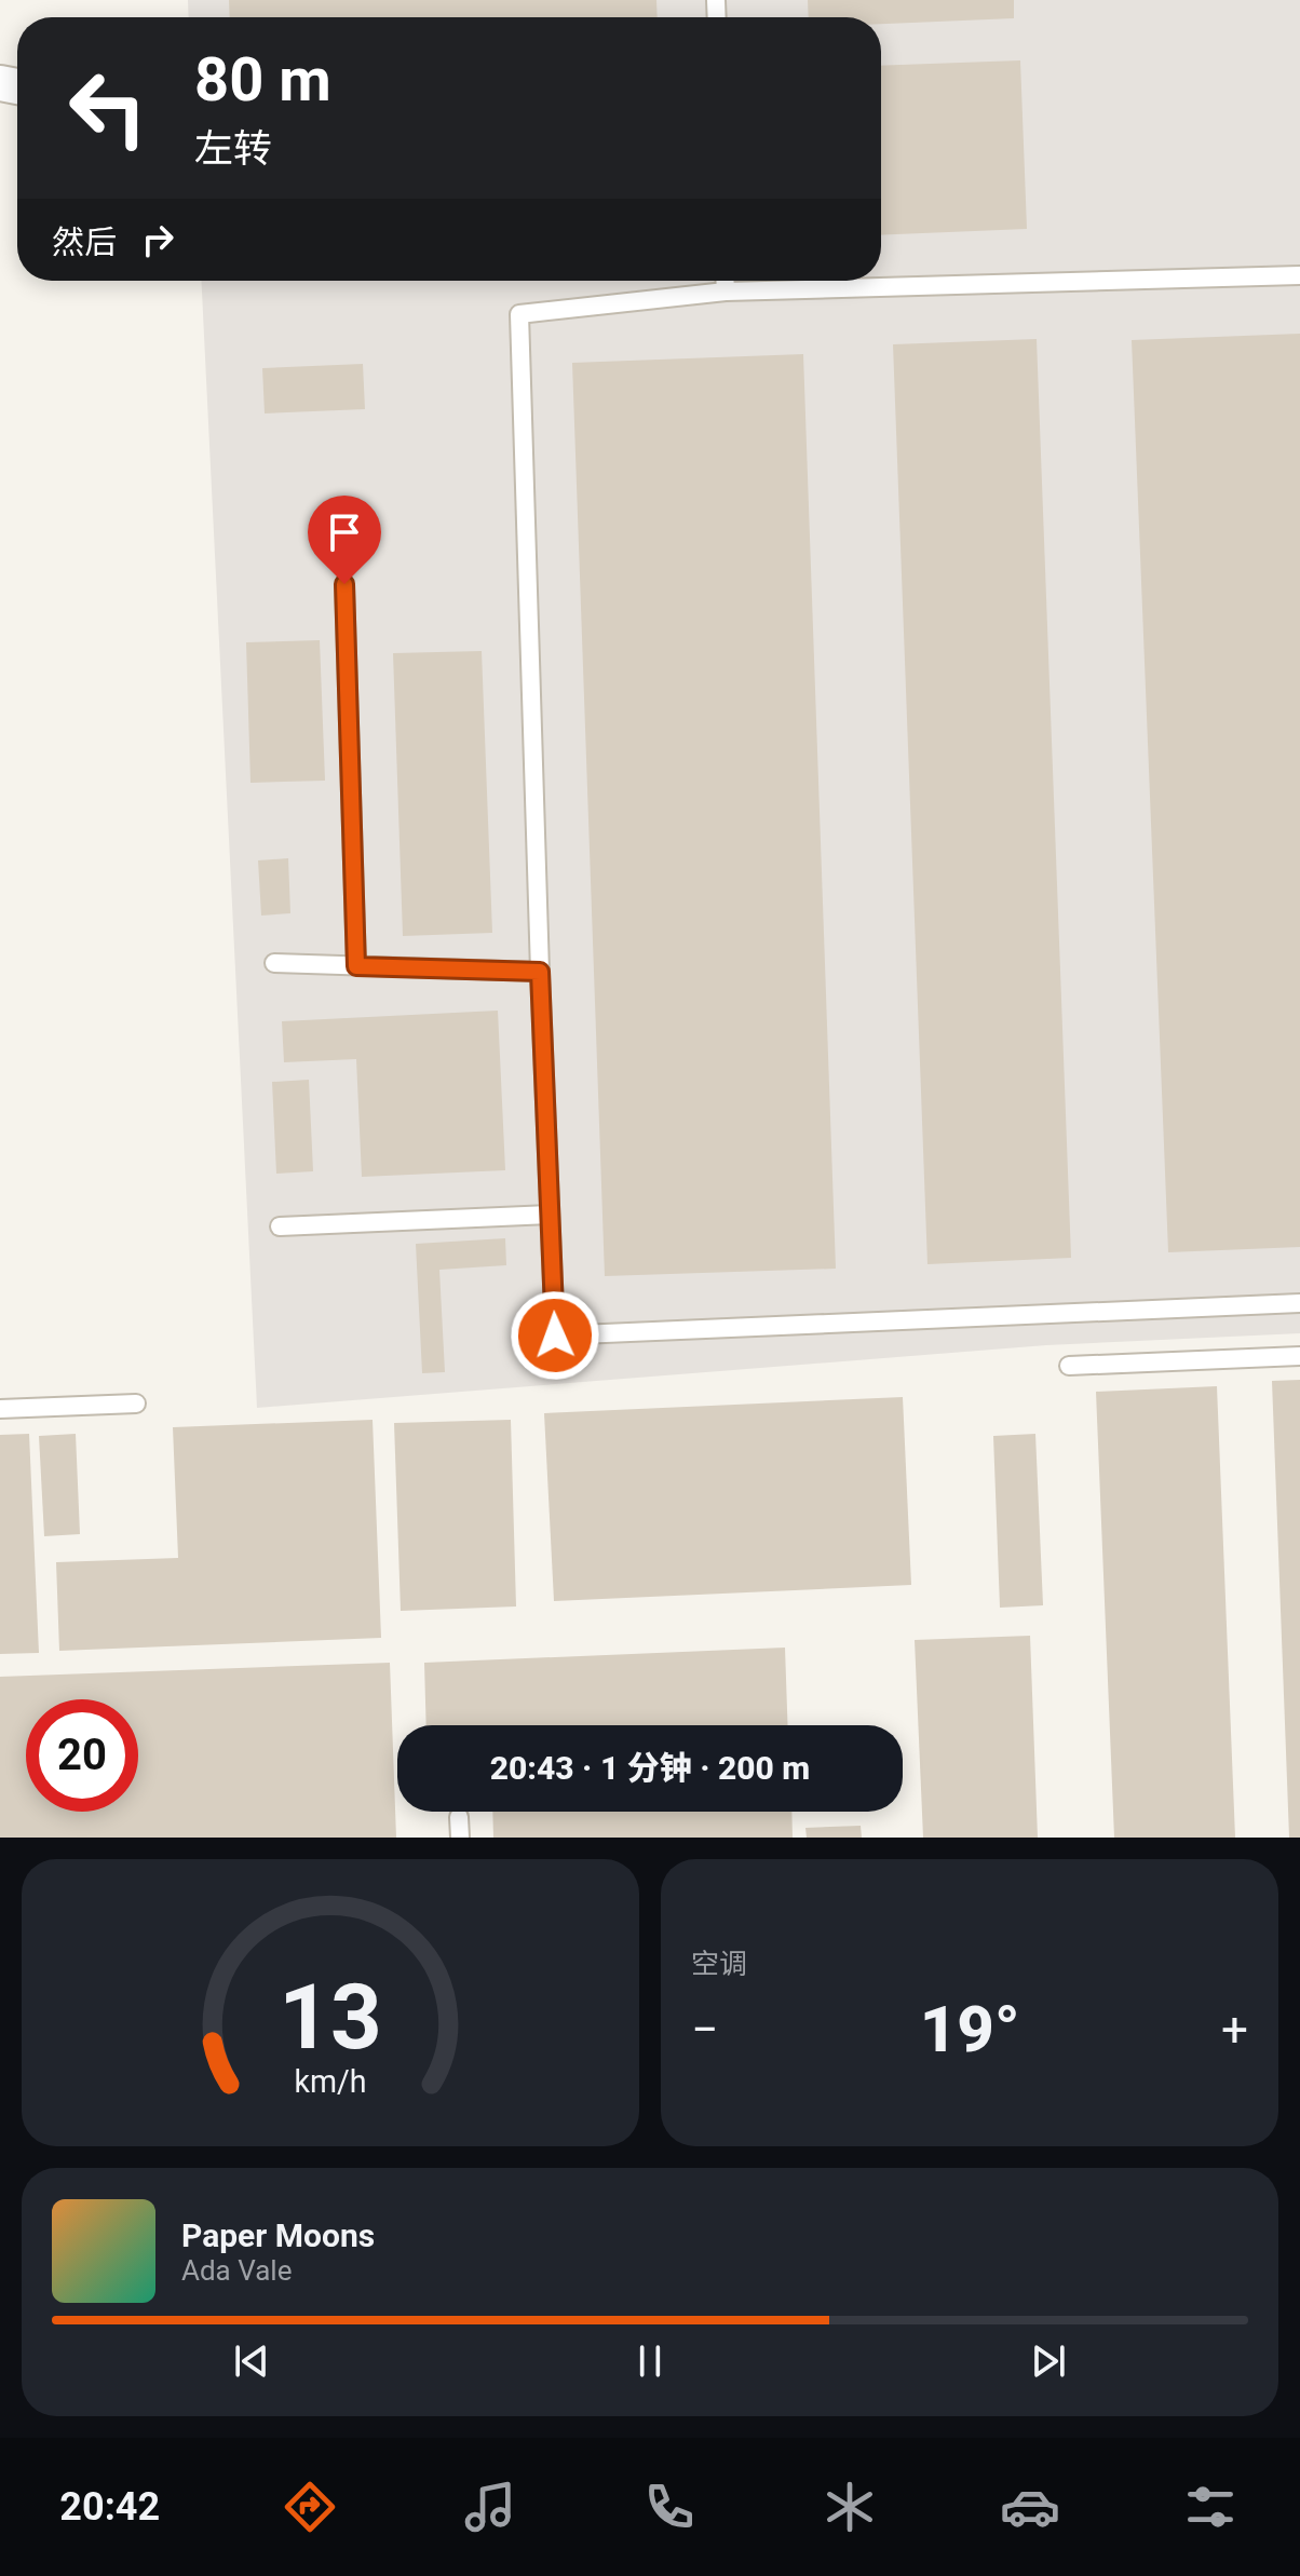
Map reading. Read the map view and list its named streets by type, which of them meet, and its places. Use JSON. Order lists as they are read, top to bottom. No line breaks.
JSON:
{"page":{"turn":["80 m","左转"],"then":"然后","limit":"20","trip":"20:43 · 1 分钟 · 200 m","tile":"空调","heat":["−","19°","+"],"song":["Paper Moons","Ada Vale"],"tabs":"20:42","gauge":["13","km/h"]}}
